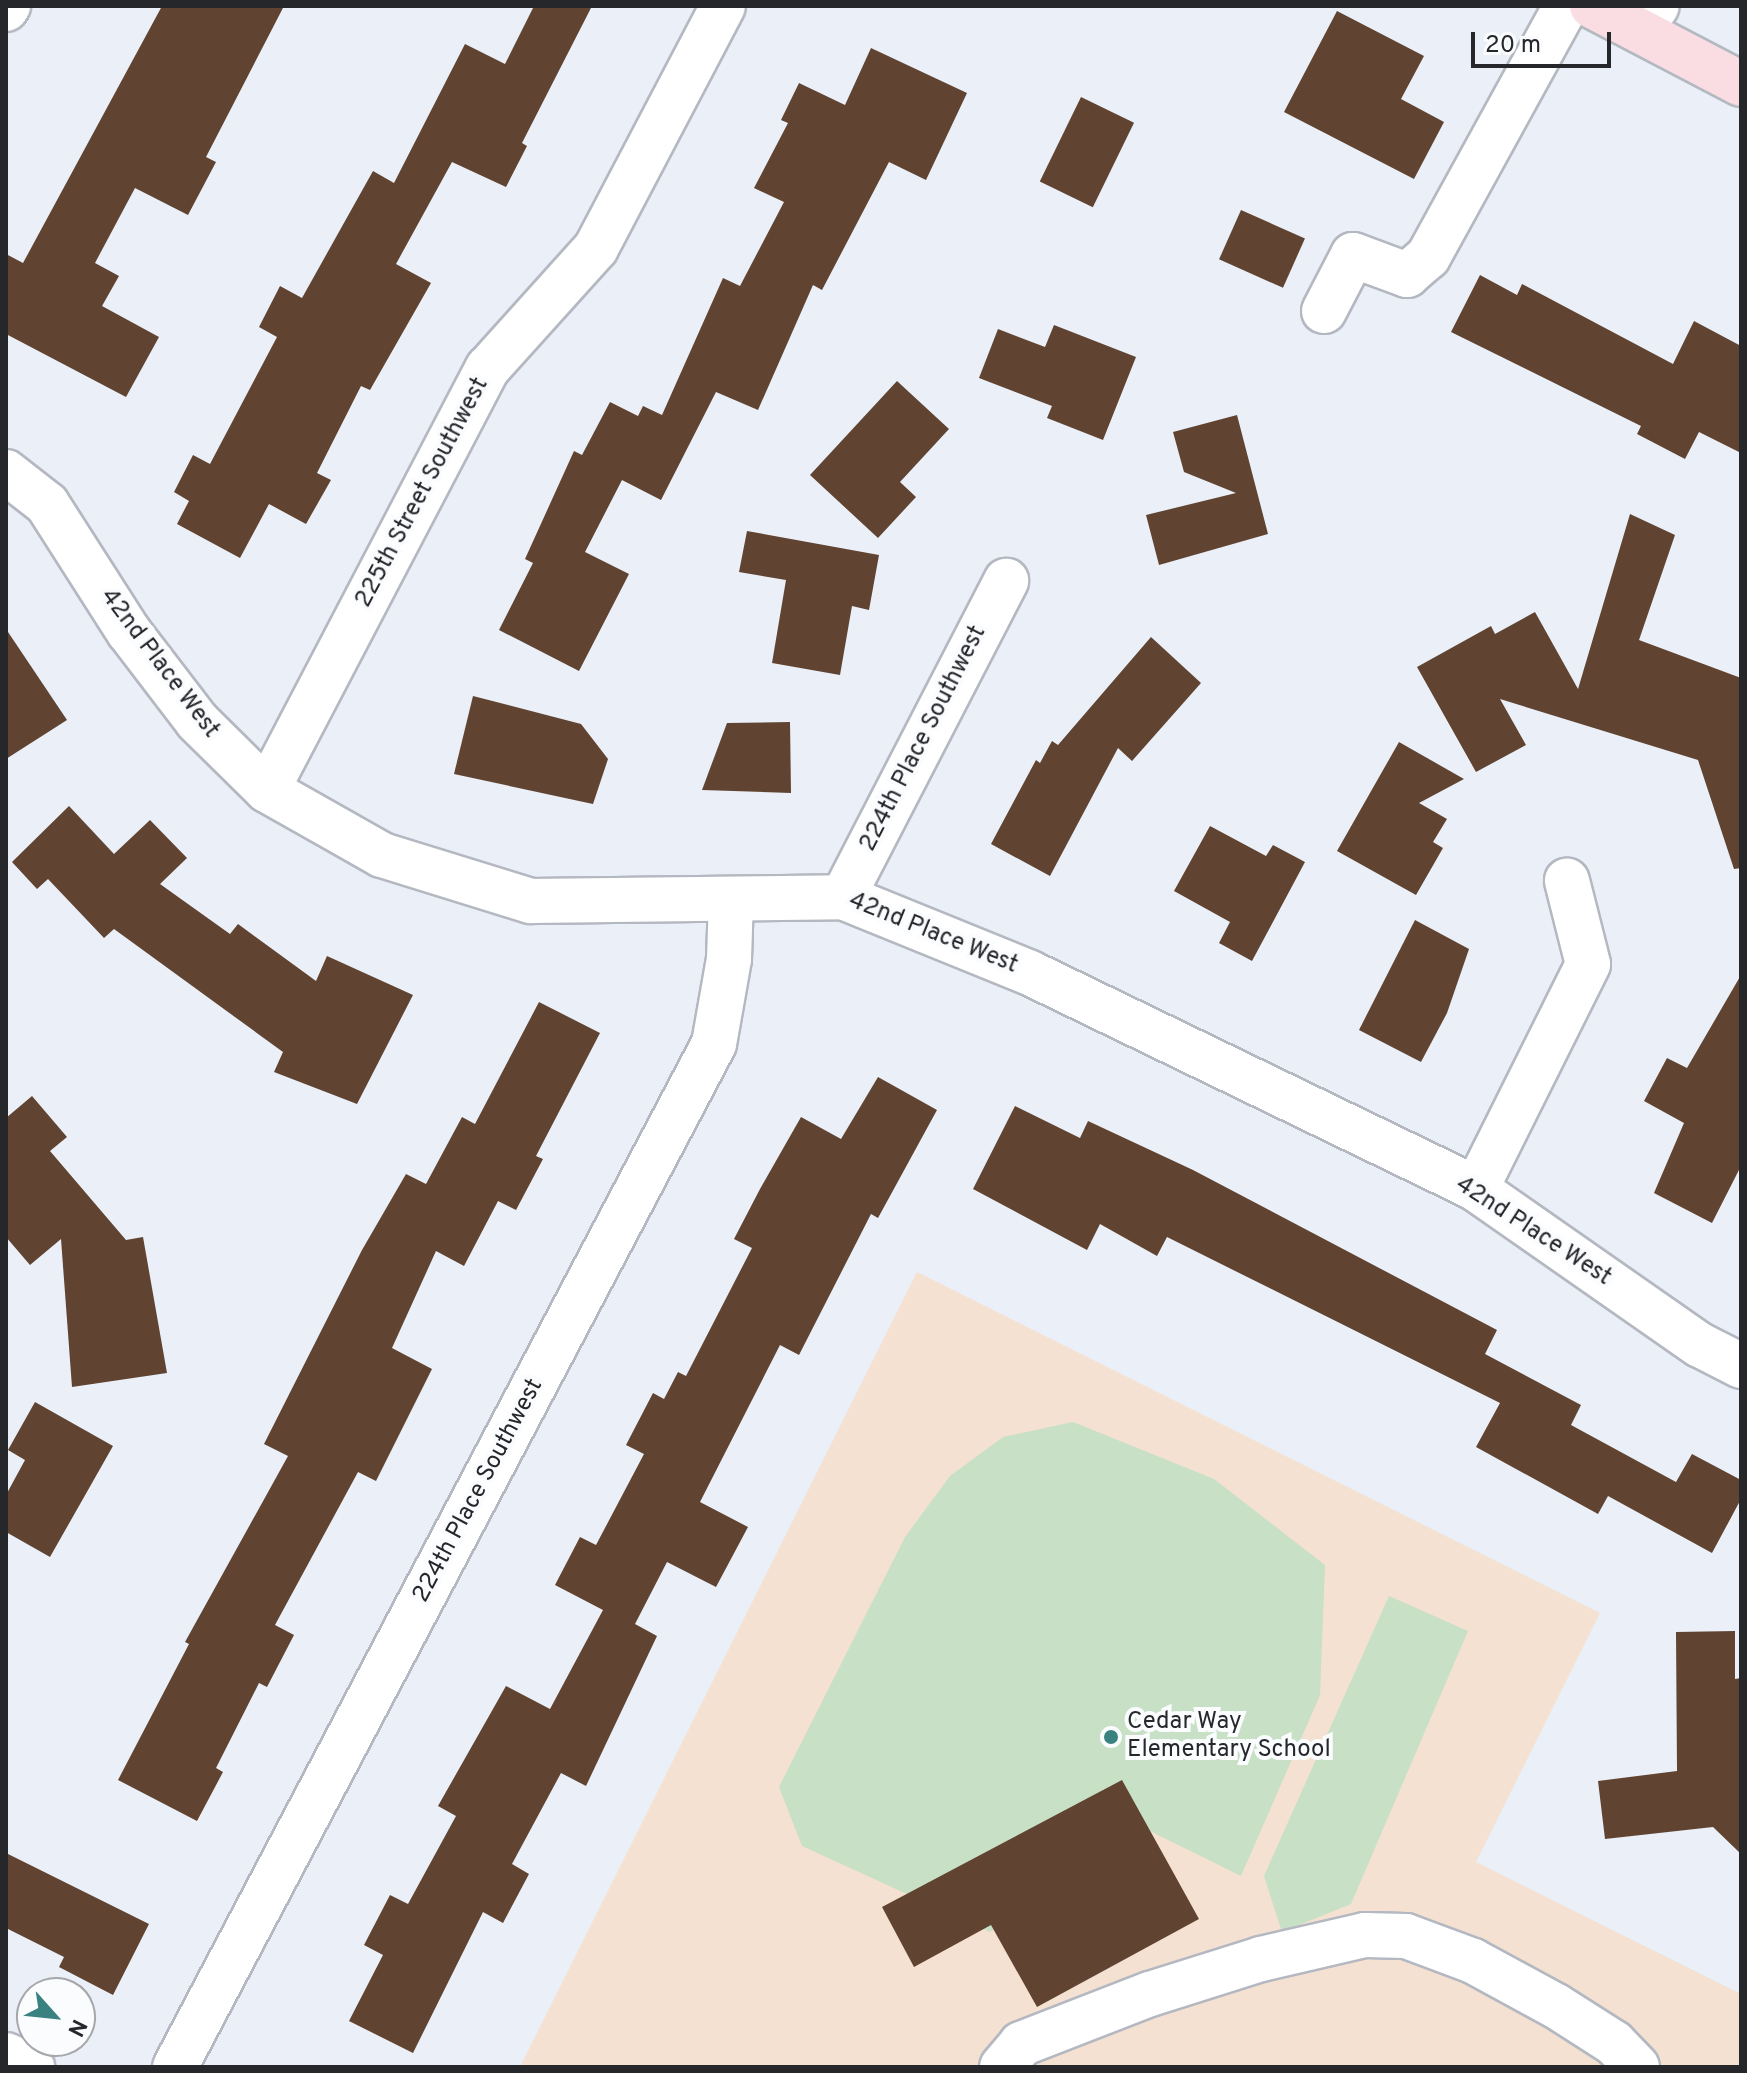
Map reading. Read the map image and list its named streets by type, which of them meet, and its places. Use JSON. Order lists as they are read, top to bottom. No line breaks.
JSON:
{"streets":{"street":["225th Street Southwest","42nd Place West","224th Place Southwest"]},"crossings":[["225th Street Southwest","42nd Place West"],["42nd Place West","224th Place Southwest"]],"places":["Cedar Way Elementary School"],"scale_bar":"20 m","north":"bottom right"}
